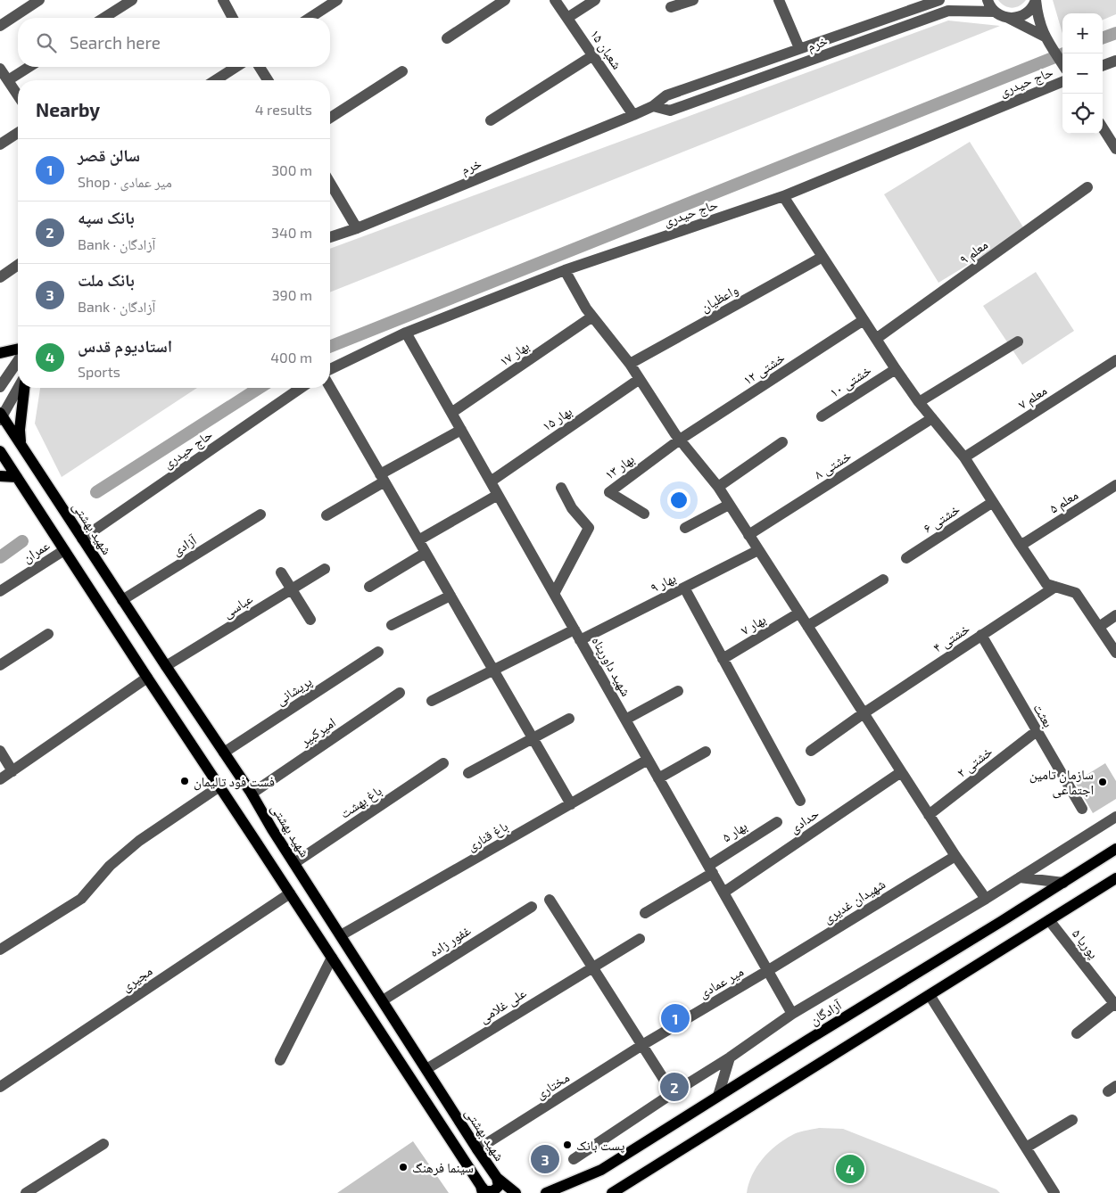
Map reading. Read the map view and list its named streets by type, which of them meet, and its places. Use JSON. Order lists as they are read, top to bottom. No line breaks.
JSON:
{"streets":{"main road":["شهید بهشتی","آزادگان"],"street":["خرم","۱۵ شعبان","حاج حیدری","معلم ۹","واعظیان","بهار ۱۷","خشتی ۱۲","خشتی ۱۰","معلم ۷","بهار ۱۵","خشتی ۸","بهار ۱۳","معلم ۵","خشتی ۶","آزادی","عمران","بهار ۹","عباسی","بهار ۷","خشتی ۴","شهید داورپناه","پریشانی","بعثت","امیرکبیر","خشتی ۲","باغ بهشت","حدادی","بهار ۵","باغ قناری","شهیدان غدیری","غفور زاده","پوریا ۵","مجیری","میر عمادی","علی غلامی","مختاری"]},"crossings":[["خرم","۱۵ شعبان"],["حاج حیدری","شهید بهشتی"],["حاج حیدری","شهید داورپناه"],["بهار ۱۷","شهید داورپناه"],["خشتی ۱۲","بهار ۱۳"],["بهار ۱۵","شهید داورپناه"],["شهید بهشتی","آزادی"],["شهید بهشتی","عباسی"],["شهید بهشتی","پریشانی"],["شهید بهشتی","امیرکبیر"],["شهید بهشتی","باغ بهشت"],["شهید بهشتی","باغ قناری"],["شهید بهشتی","غفور زاده"],["شهید بهشتی","علی غلامی"],["شهید بهشتی","مختاری"],["بهار ۹","شهید داورپناه"],["خشتی ۴","بعثت"],["شهید داورپناه","حدادی"],["شهید داورپناه","بهار ۵"],["شهید داورپناه","باغ قناری"],["شهید داورپناه","شهیدان غدیری"],["شهید داورپناه","میر عمادی"],["بعثت","خشتی ۲"],["شهیدان غدیری","میر عمادی"],["میر عمادی","مختاری"]],"places":["فست فود تالیمان","سازمان تامین اجتماعی","پست بانک","سینما فرهنگ"],"page":{"map_buttons":["+","−"],"search":"Search here","heading":["Nearby","4 results"],"list":[{"mark":"1","name":"سالن قصر","note":"Shop · میر عمادی","value":"300 m"},{"mark":"2","name":"بانک سپه","note":"Bank · آزادگان","value":"340 m"},{"mark":"3","name":"بانک ملت","note":"Bank · آزادگان","value":"390 m"},{"mark":"4","name":"استادیوم قدس","note":"Sports","value":"400 m"}],"pins":["1","2","3","4"]}}
